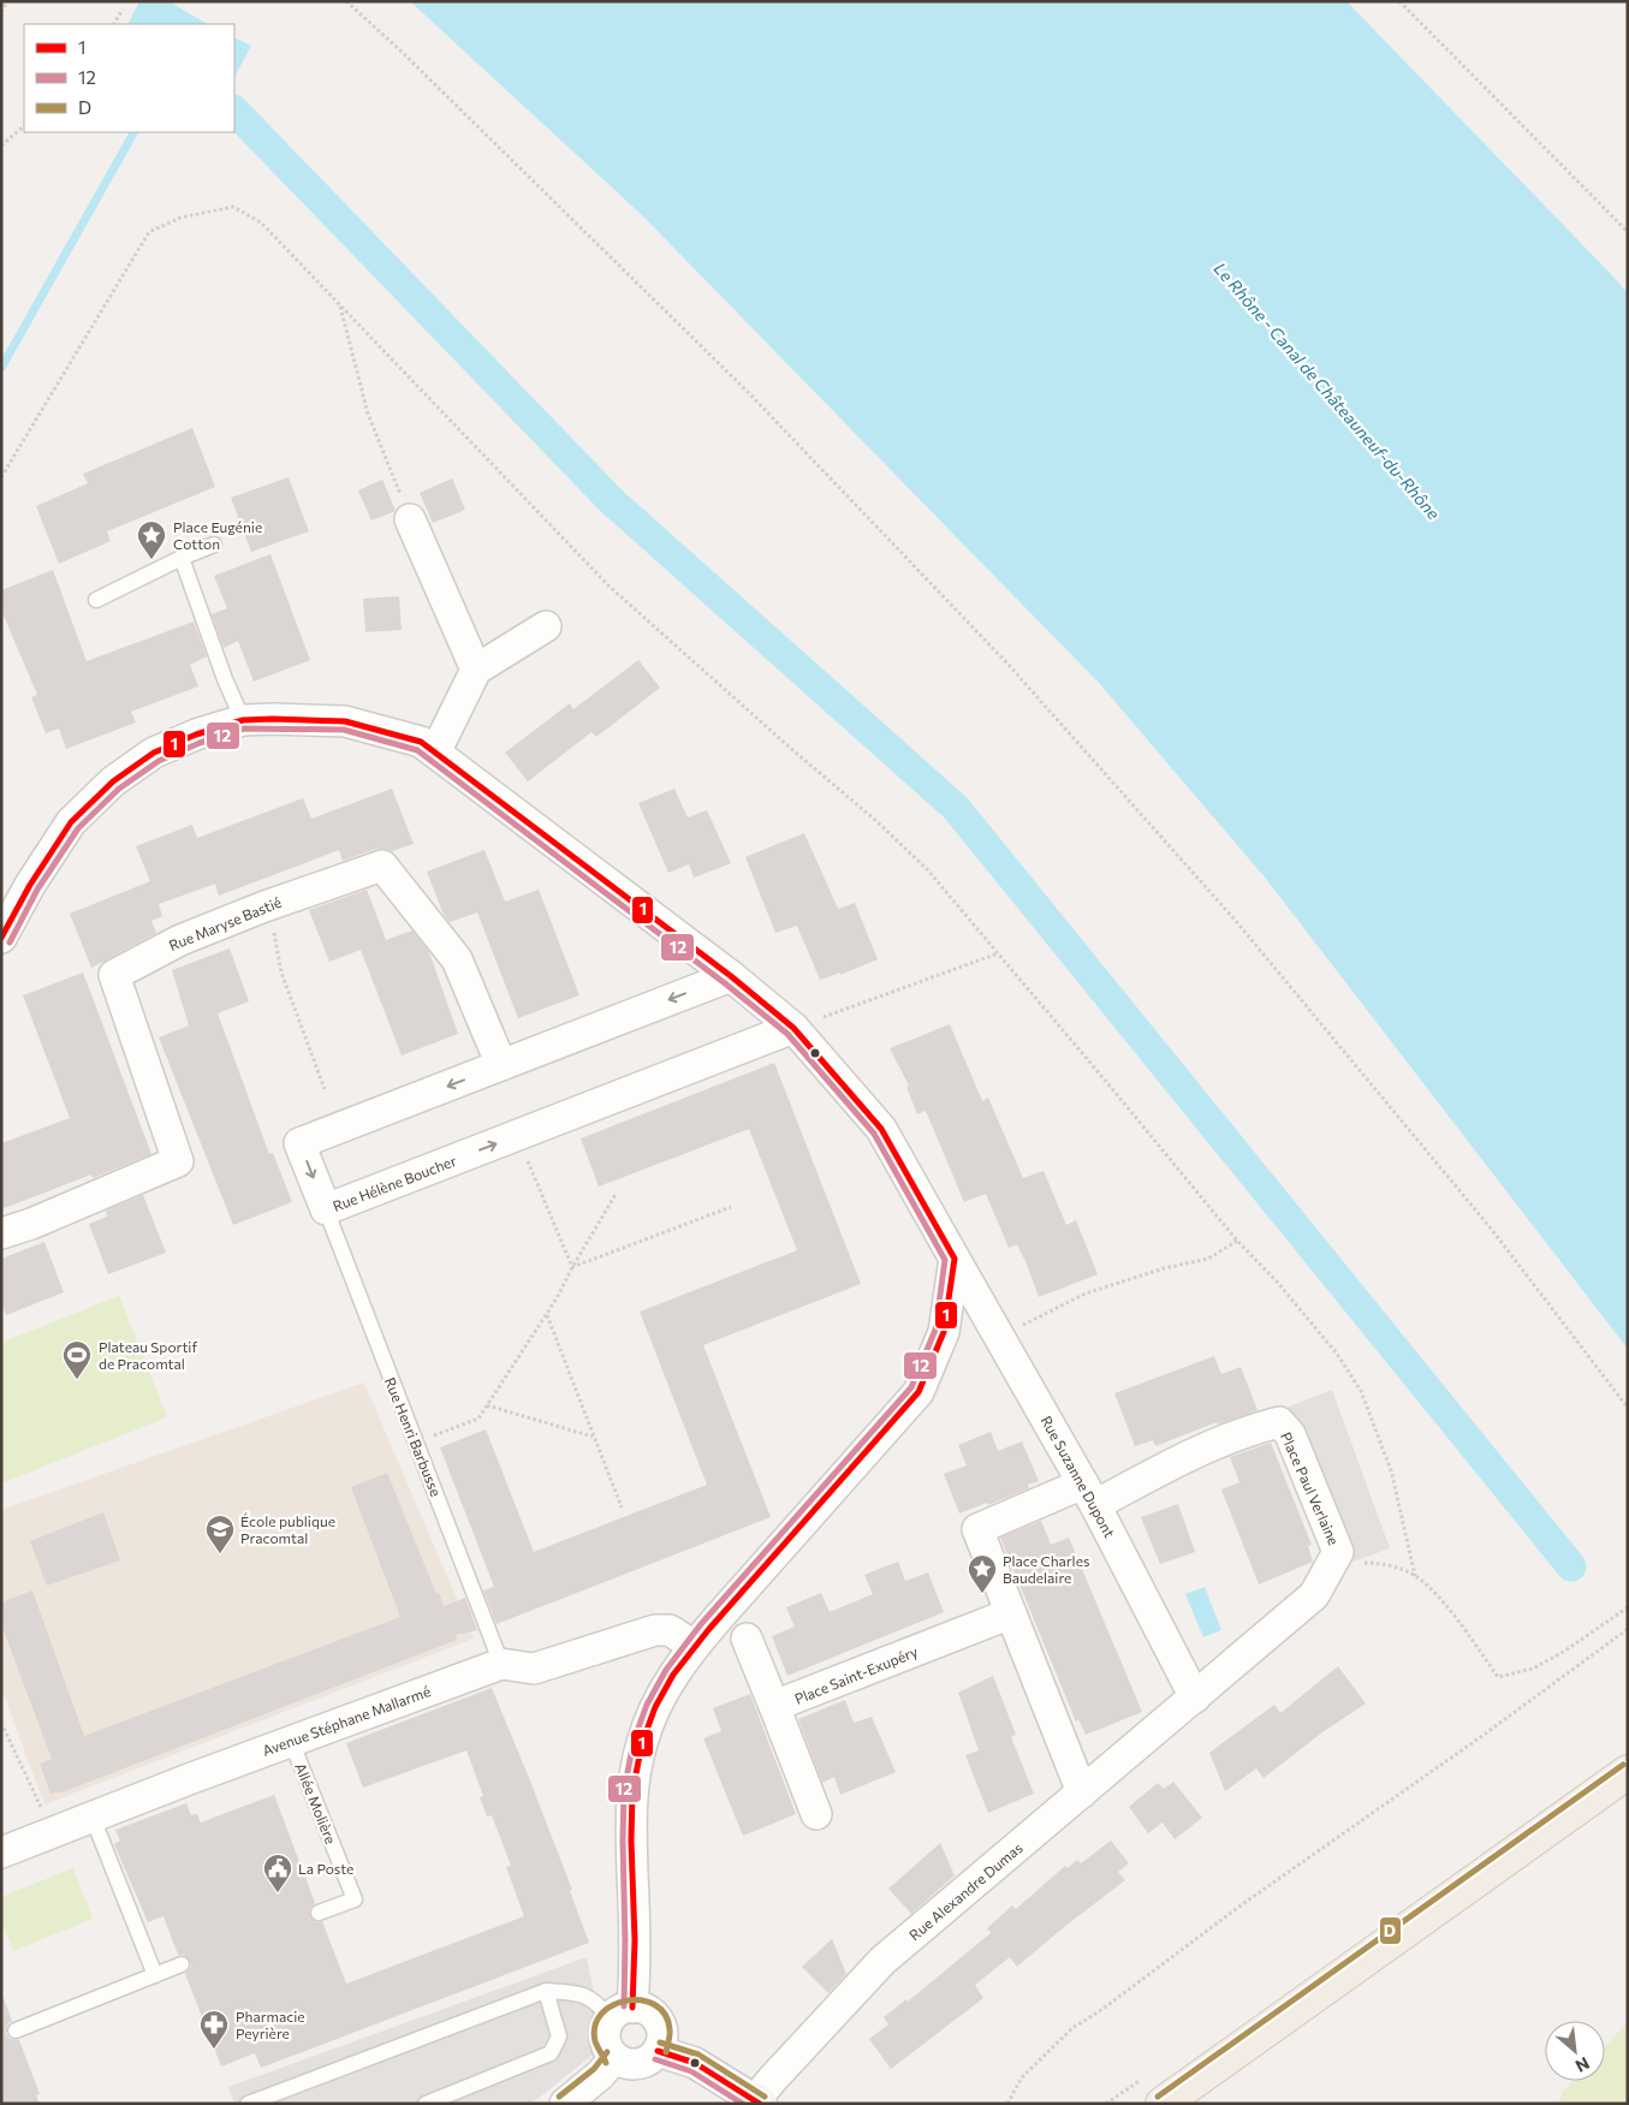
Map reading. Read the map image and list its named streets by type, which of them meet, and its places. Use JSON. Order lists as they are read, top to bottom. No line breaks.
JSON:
{"streets":{"street":["Rue Maryse Bastié","Rue Hélène Boucher","Rue Suzanne Dupont","Place Paul Verlaine","Place Saint-Exupéry","Avenue Stéphane Mallarmé","Rue Alexandre Dumas"],"lane":["Rue Henri Barbusse","Allée Molière"]},"crossings":[["Rue Maryse Bastié","Rue Hélène Boucher"],["Rue Hélène Boucher","Rue Henri Barbusse"],["Rue Hélène Boucher","Rue Suzanne Dupont"],["Rue Henri Barbusse","Avenue Stéphane Mallarmé"],["Rue Suzanne Dupont","Place Paul Verlaine"],["Rue Suzanne Dupont","Rue Alexandre Dumas"],["Place Paul Verlaine","Rue Alexandre Dumas"],["Avenue Stéphane Mallarmé","Allée Molière"]],"water":["Le Rhône - Canal de Châteauneuf-du-Rhône"],"places":{"place":["Place Eugénie Cotton","Place Charles Baudelaire"],"sports":["Plateau Sportif de Pracomtal"],"school or university":["École publique Pracomtal"],"public building":["La Poste"],"pharmacy":["Pharmacie Peyrière"]},"lines":["transit line 1","transit line 12","transit line D"],"legend":["1","12","D"],"north":"bottom right"}
